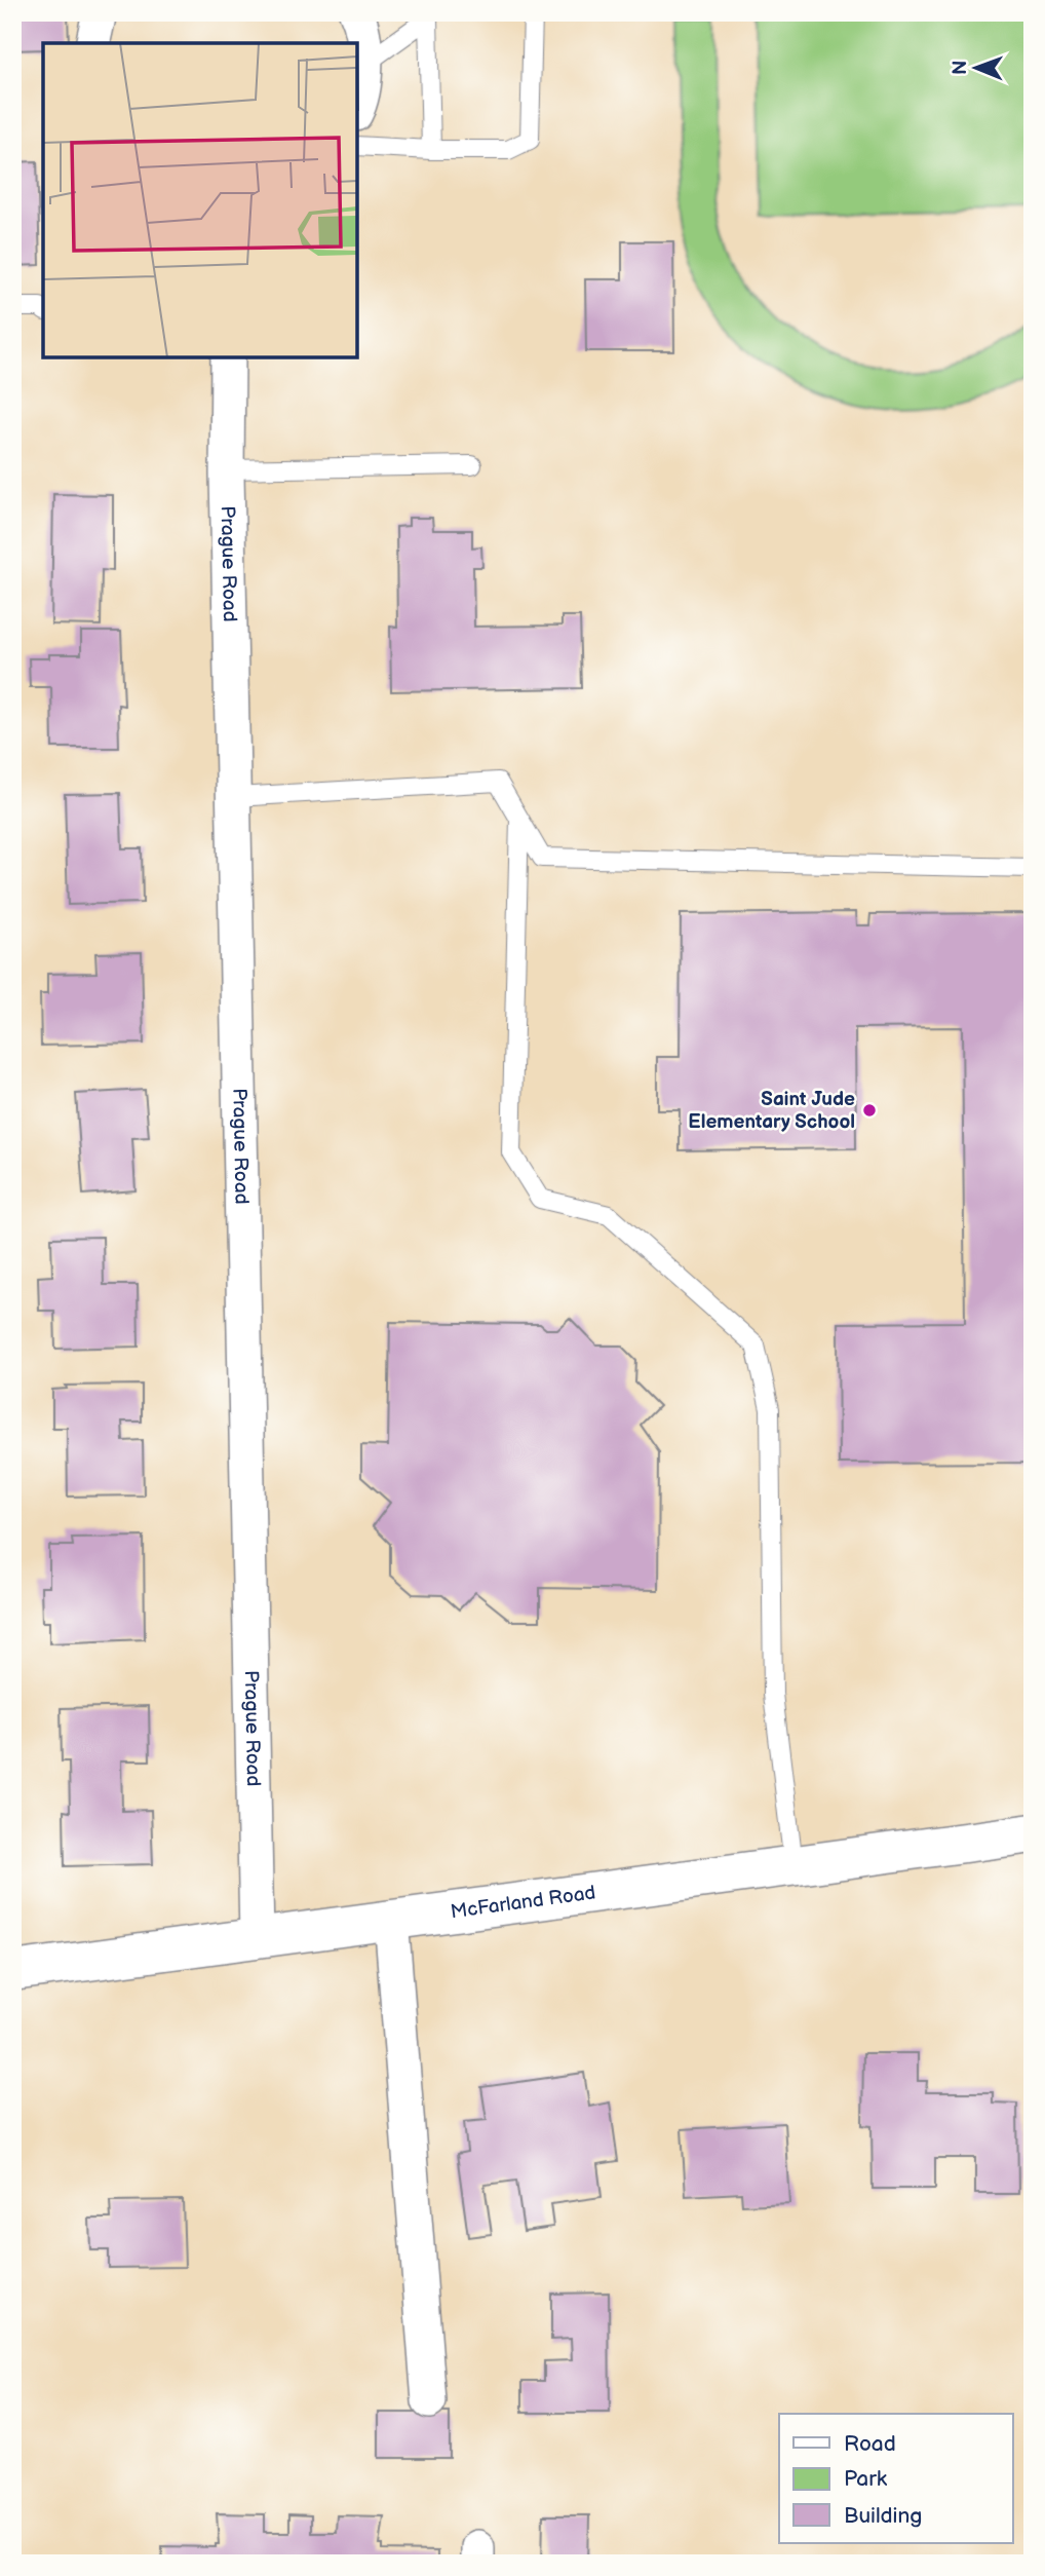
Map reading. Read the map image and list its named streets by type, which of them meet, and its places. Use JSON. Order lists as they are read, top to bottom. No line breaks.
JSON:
{"streets":{"street":["Prague Road","McFarland Road"]},"crossings":[["Prague Road","McFarland Road"]],"places":["Saint Jude Elementary School"],"legend":["Road","Park","Building"],"north":"left"}
